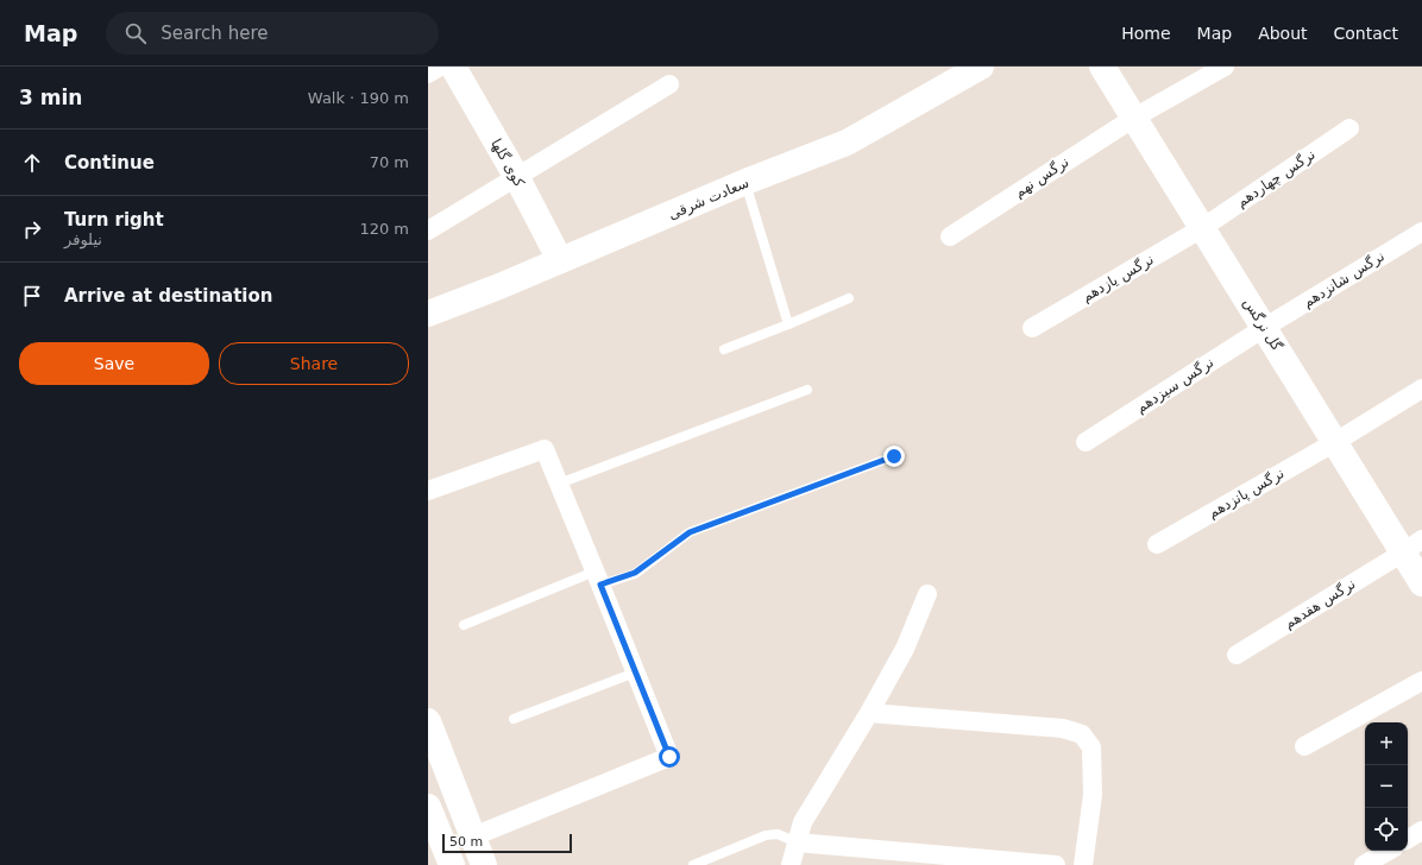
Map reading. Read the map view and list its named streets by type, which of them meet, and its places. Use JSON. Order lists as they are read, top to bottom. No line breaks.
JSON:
{"streets":{"street":["کوی گلها","نرگس نهم","نرگس چهاردهم","سعادت شرقی","نرگس یازدهم","نرگس شانزدهم","گل نرگس","نرگس سیزدهم","نرگس پانزدهم","نرگس هفدهم"]},"crossings":[["کوی گلها","سعادت شرقی"],["نرگس نهم","گل نرگس"],["نرگس چهاردهم","نرگس یازدهم"],["نرگس چهاردهم","گل نرگس"],["نرگس یازدهم","گل نرگس"],["نرگس شانزدهم","گل نرگس"],["نرگس شانزدهم","نرگس سیزدهم"],["گل نرگس","نرگس سیزدهم"],["گل نرگس","نرگس پانزدهم"],["گل نرگس","نرگس هفدهم"]],"scale_bar":"50 m","page":{"header":"Map","search":"Search here","nav":["Home","Map","About","Contact"],"heading":["3 min","Walk · 190 m"],"list":[["Continue","70 m"],["Turn right","نیلوفر","120 m"],"Arrive at destination"],"buttons":["Save","Share"],"map_buttons":["+","−"],"scale":"50 m"}}
